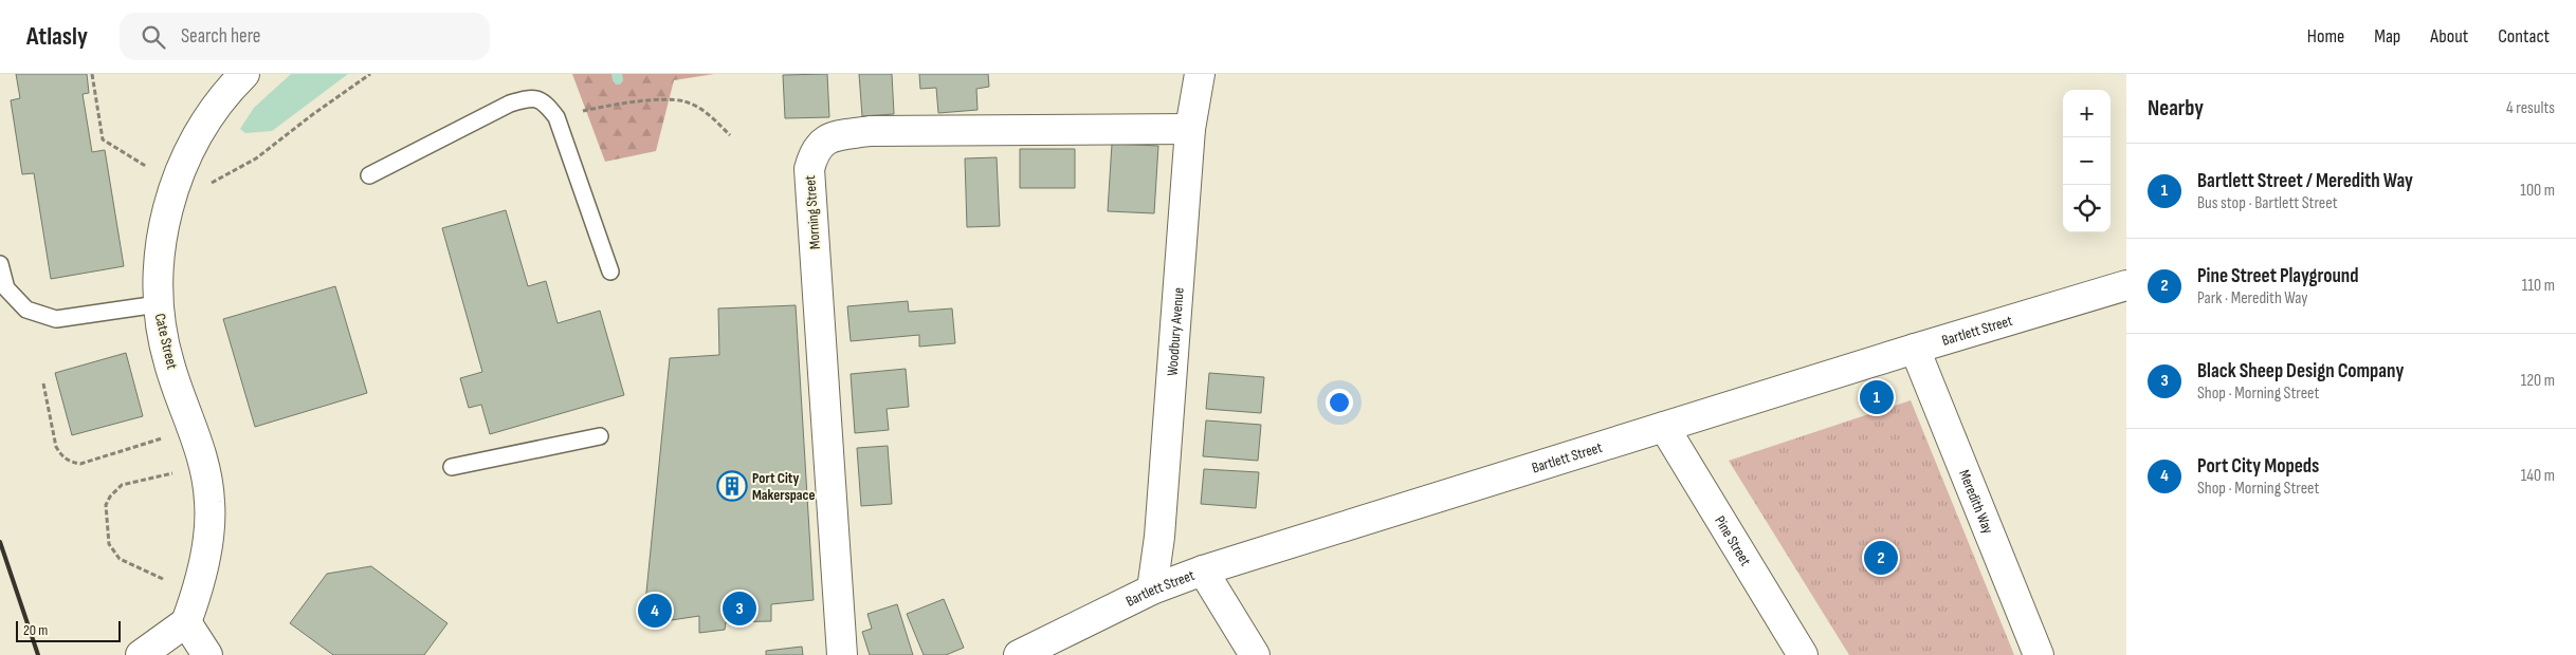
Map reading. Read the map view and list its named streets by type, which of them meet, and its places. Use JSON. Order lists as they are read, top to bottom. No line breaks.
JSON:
{"streets":{"street":["Morning Street","Bartlett Street","Woodbury Avenue","Cate Street","Meredith Way","Pine Street"]},"crossings":[["Morning Street","Woodbury Avenue"],["Bartlett Street","Woodbury Avenue"],["Bartlett Street","Meredith Way"],["Bartlett Street","Pine Street"]],"places":{"building":["Port City Makerspace"]},"scale_bar":"20 m","page":{"header":"Atlasly","search":"Search here","nav":["Home","Map","About","Contact"],"heading":["Nearby","4 results"],"map_buttons":["+","−"],"list":[{"mark":"1","name":"Bartlett Street / Meredith Way","note":"Bus stop · Bartlett Street","value":"100 m"},{"mark":"2","name":"Pine Street Playground","note":"Park · Meredith Way","value":"110 m"},{"mark":"3","name":"Black Sheep Design Company","note":"Shop · Morning Street","value":"120 m"},{"mark":"4","name":"Port City Mopeds","note":"Shop · Morning Street","value":"140 m"}],"pins":["1","2","3","4"],"scale":"20 m"}}
